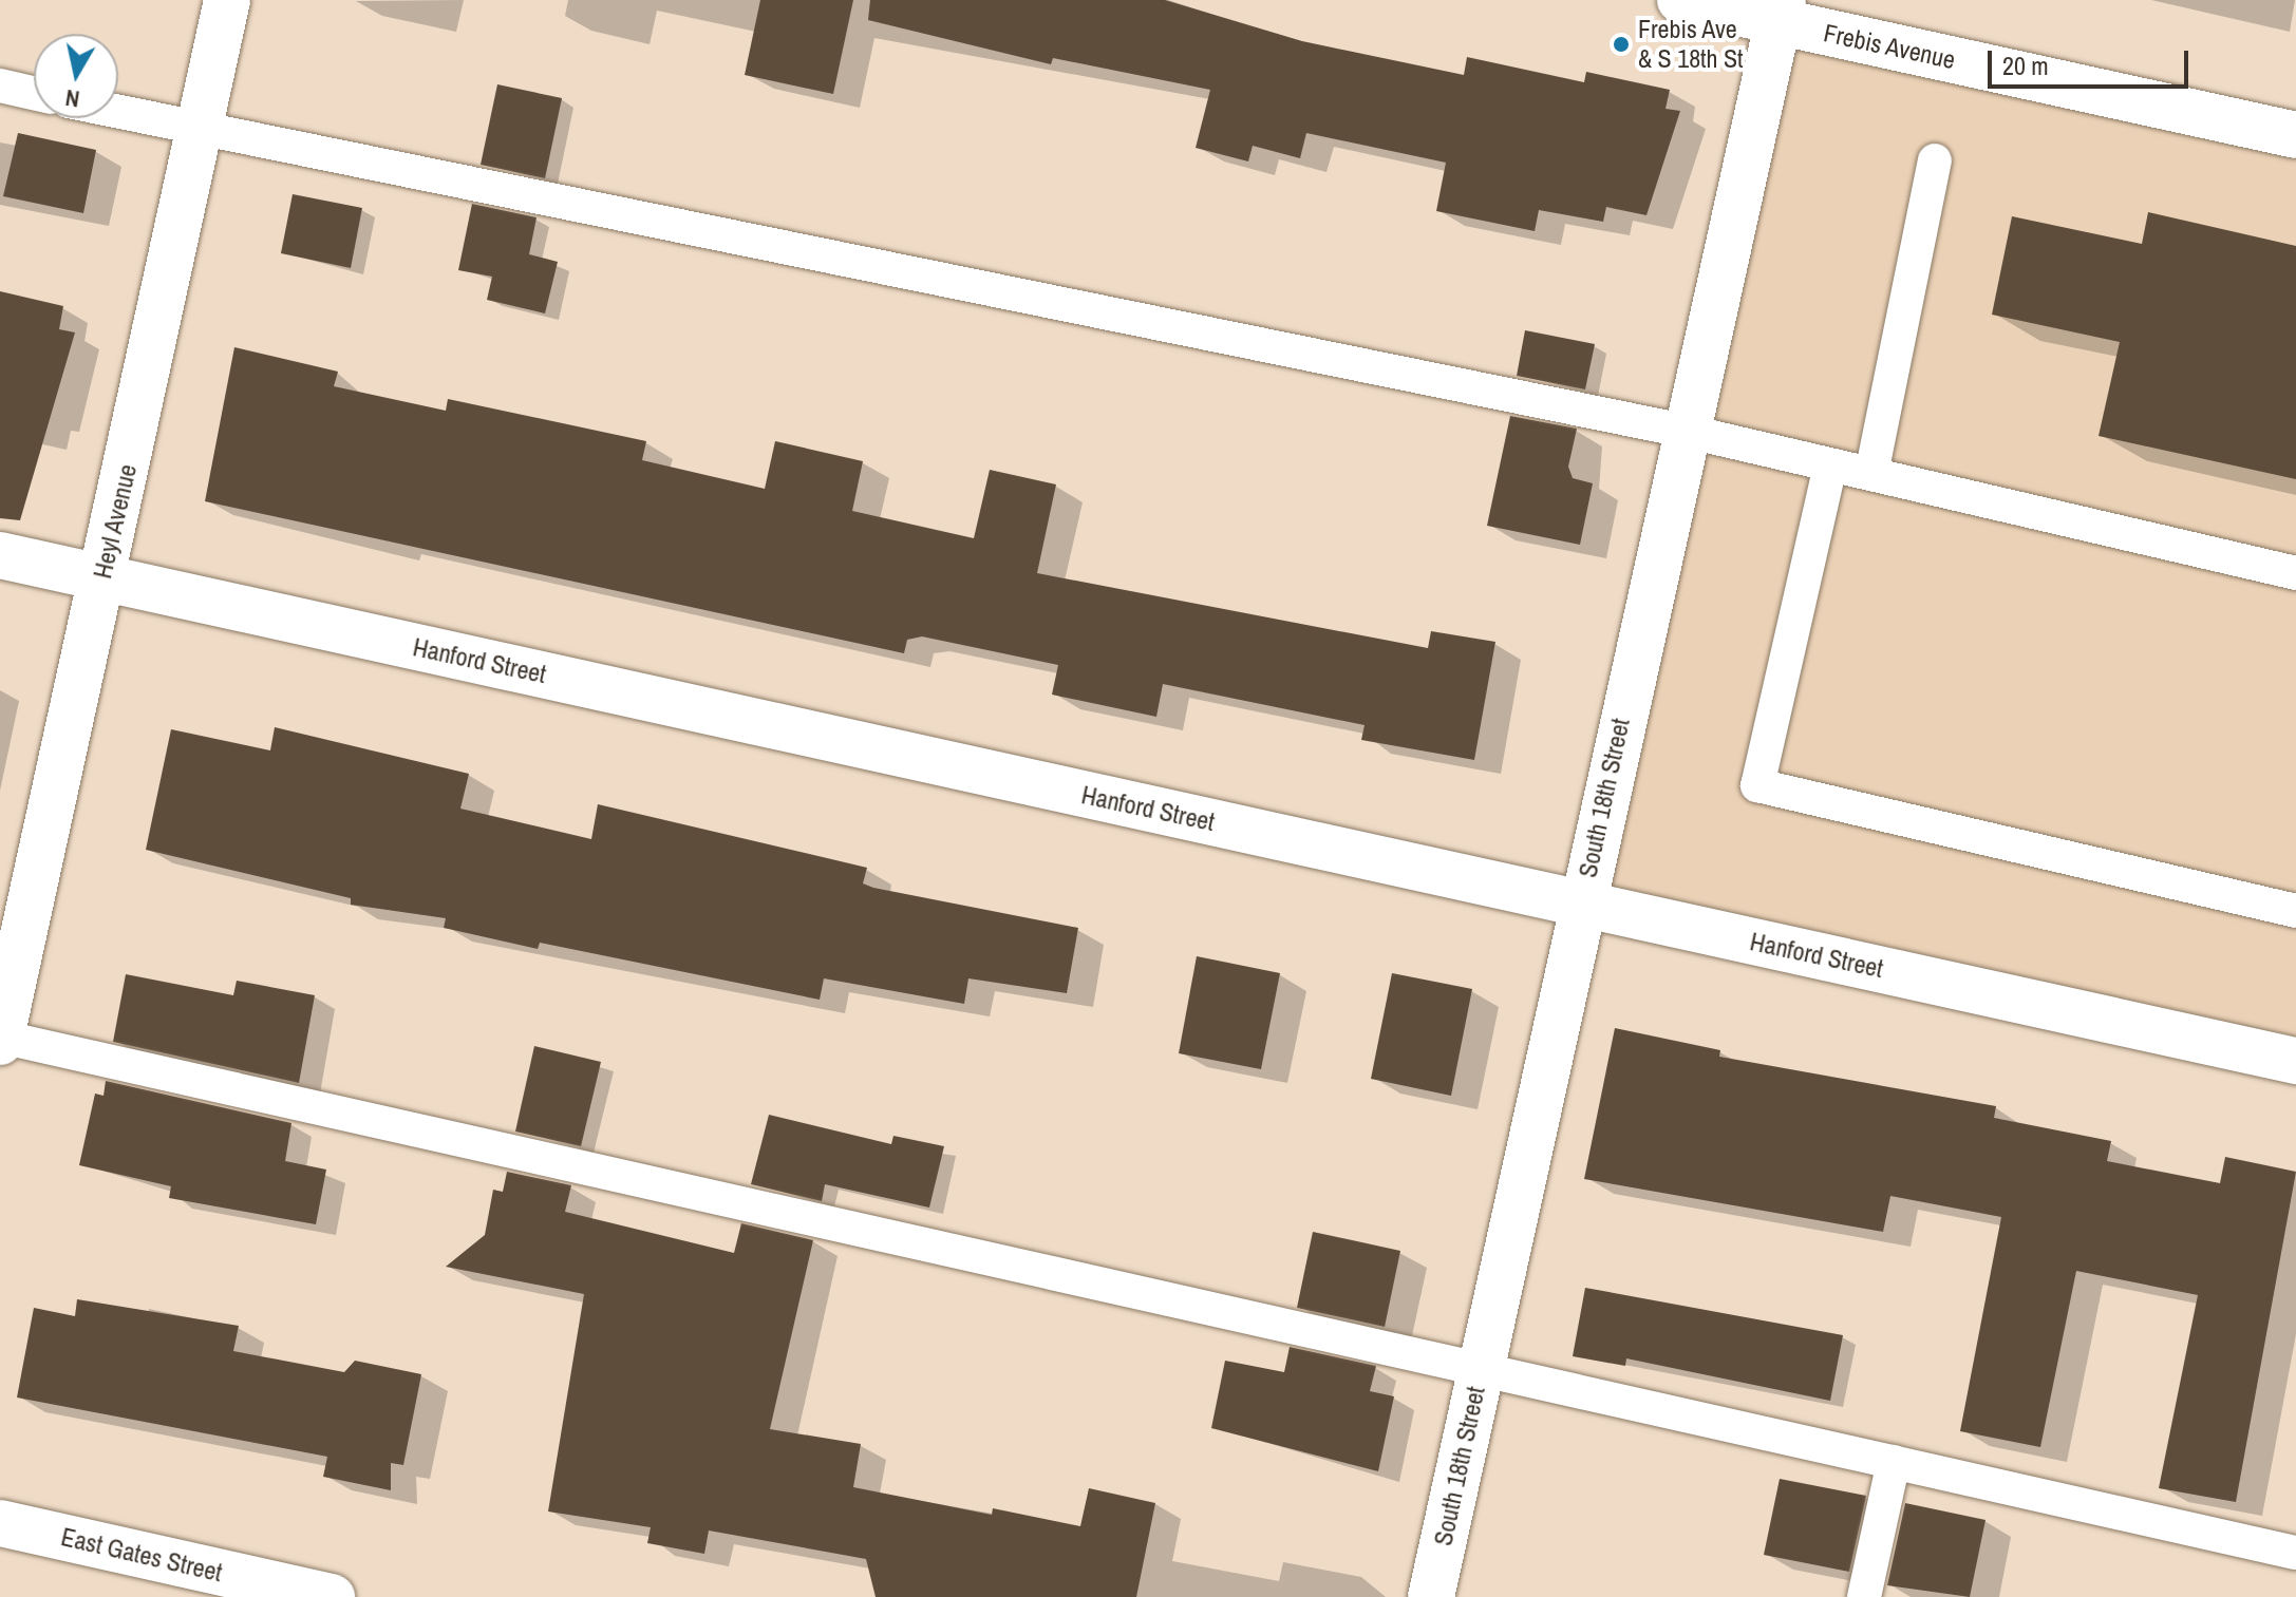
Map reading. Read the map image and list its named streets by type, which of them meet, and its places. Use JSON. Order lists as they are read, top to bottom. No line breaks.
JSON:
{"streets":{"street":["Frebis Avenue","Heyl Avenue","Hanford Street","South 18th Street","East Gates Street"]},"crossings":[["Frebis Avenue","South 18th Street"],["Heyl Avenue","Hanford Street"],["Hanford Street","South 18th Street"]],"places":["Frebis Ave & S 18th St"],"scale_bar":"20 m","north":"bottom"}
